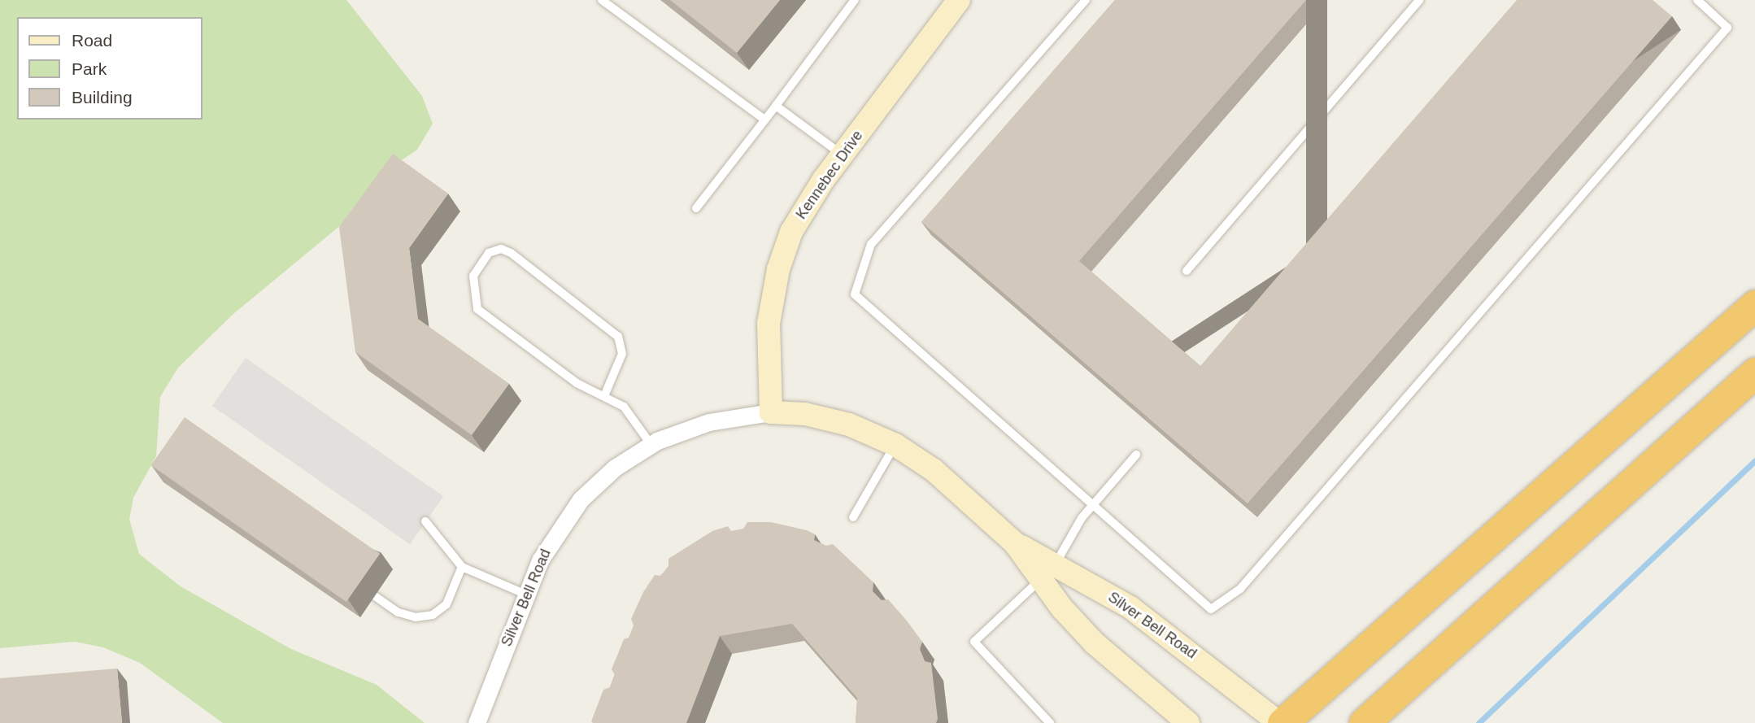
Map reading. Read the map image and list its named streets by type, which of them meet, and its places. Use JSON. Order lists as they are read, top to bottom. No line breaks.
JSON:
{"streets":{"street":["Kennebec Drive","Silver Bell Road"]},"crossings":[["Kennebec Drive","Silver Bell Road"]],"legend":["Road","Park","Building"]}
